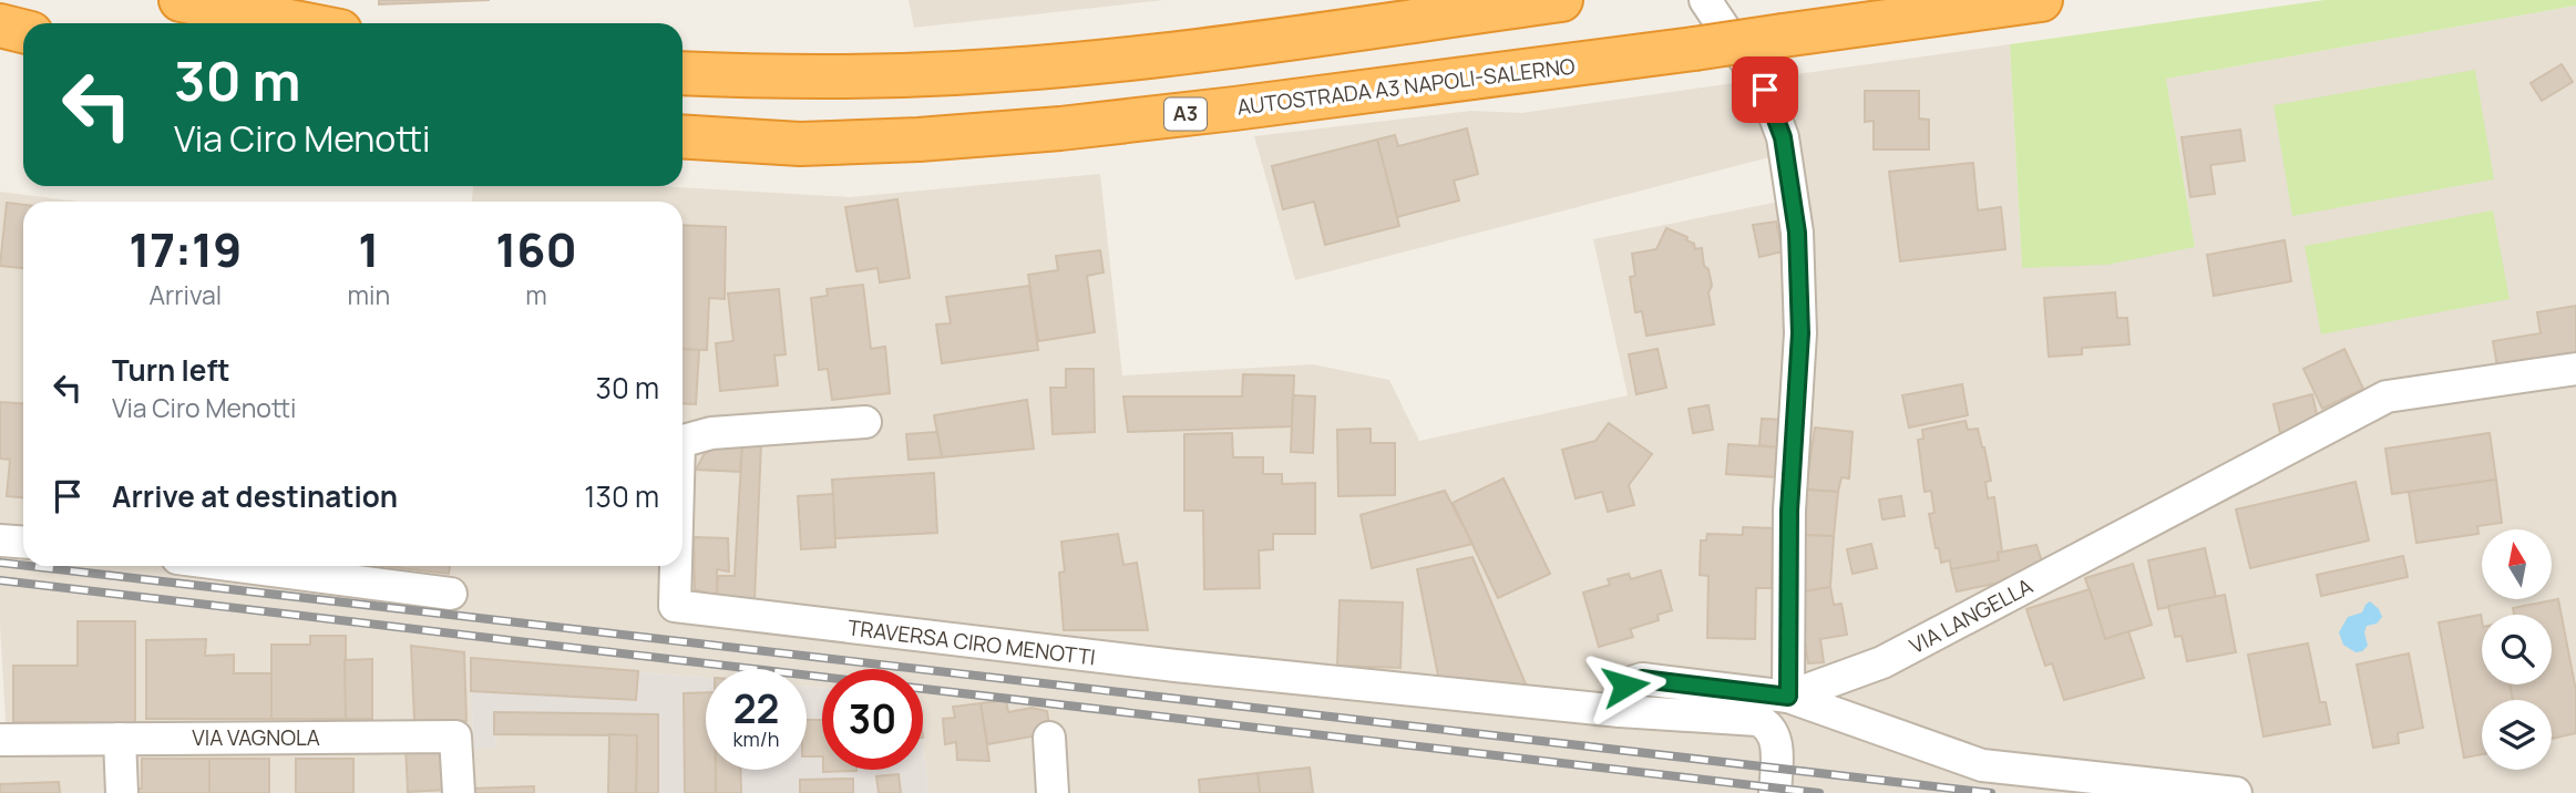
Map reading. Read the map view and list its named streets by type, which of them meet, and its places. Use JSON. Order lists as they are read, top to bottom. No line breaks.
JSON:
{"streets":{"highway":["AUTOSTRADA A3 NAPOLI-SALERNO","A3"],"street":["VIA LANGELLA","TRAVERSA CIRO MENOTTI","VIA VAGNOLA"]},"north":"top","page":{"turn":["30 m","Via Ciro Menotti"],"eta":["17:19","Arrival","1","min","160","m"],"list":[{"name":"Turn left","note":"Via Ciro Menotti","value":"30 m"},{"name":"Arrive at destination","value":"130 m"}],"speed":"22 km/h","limit":"30"}}
